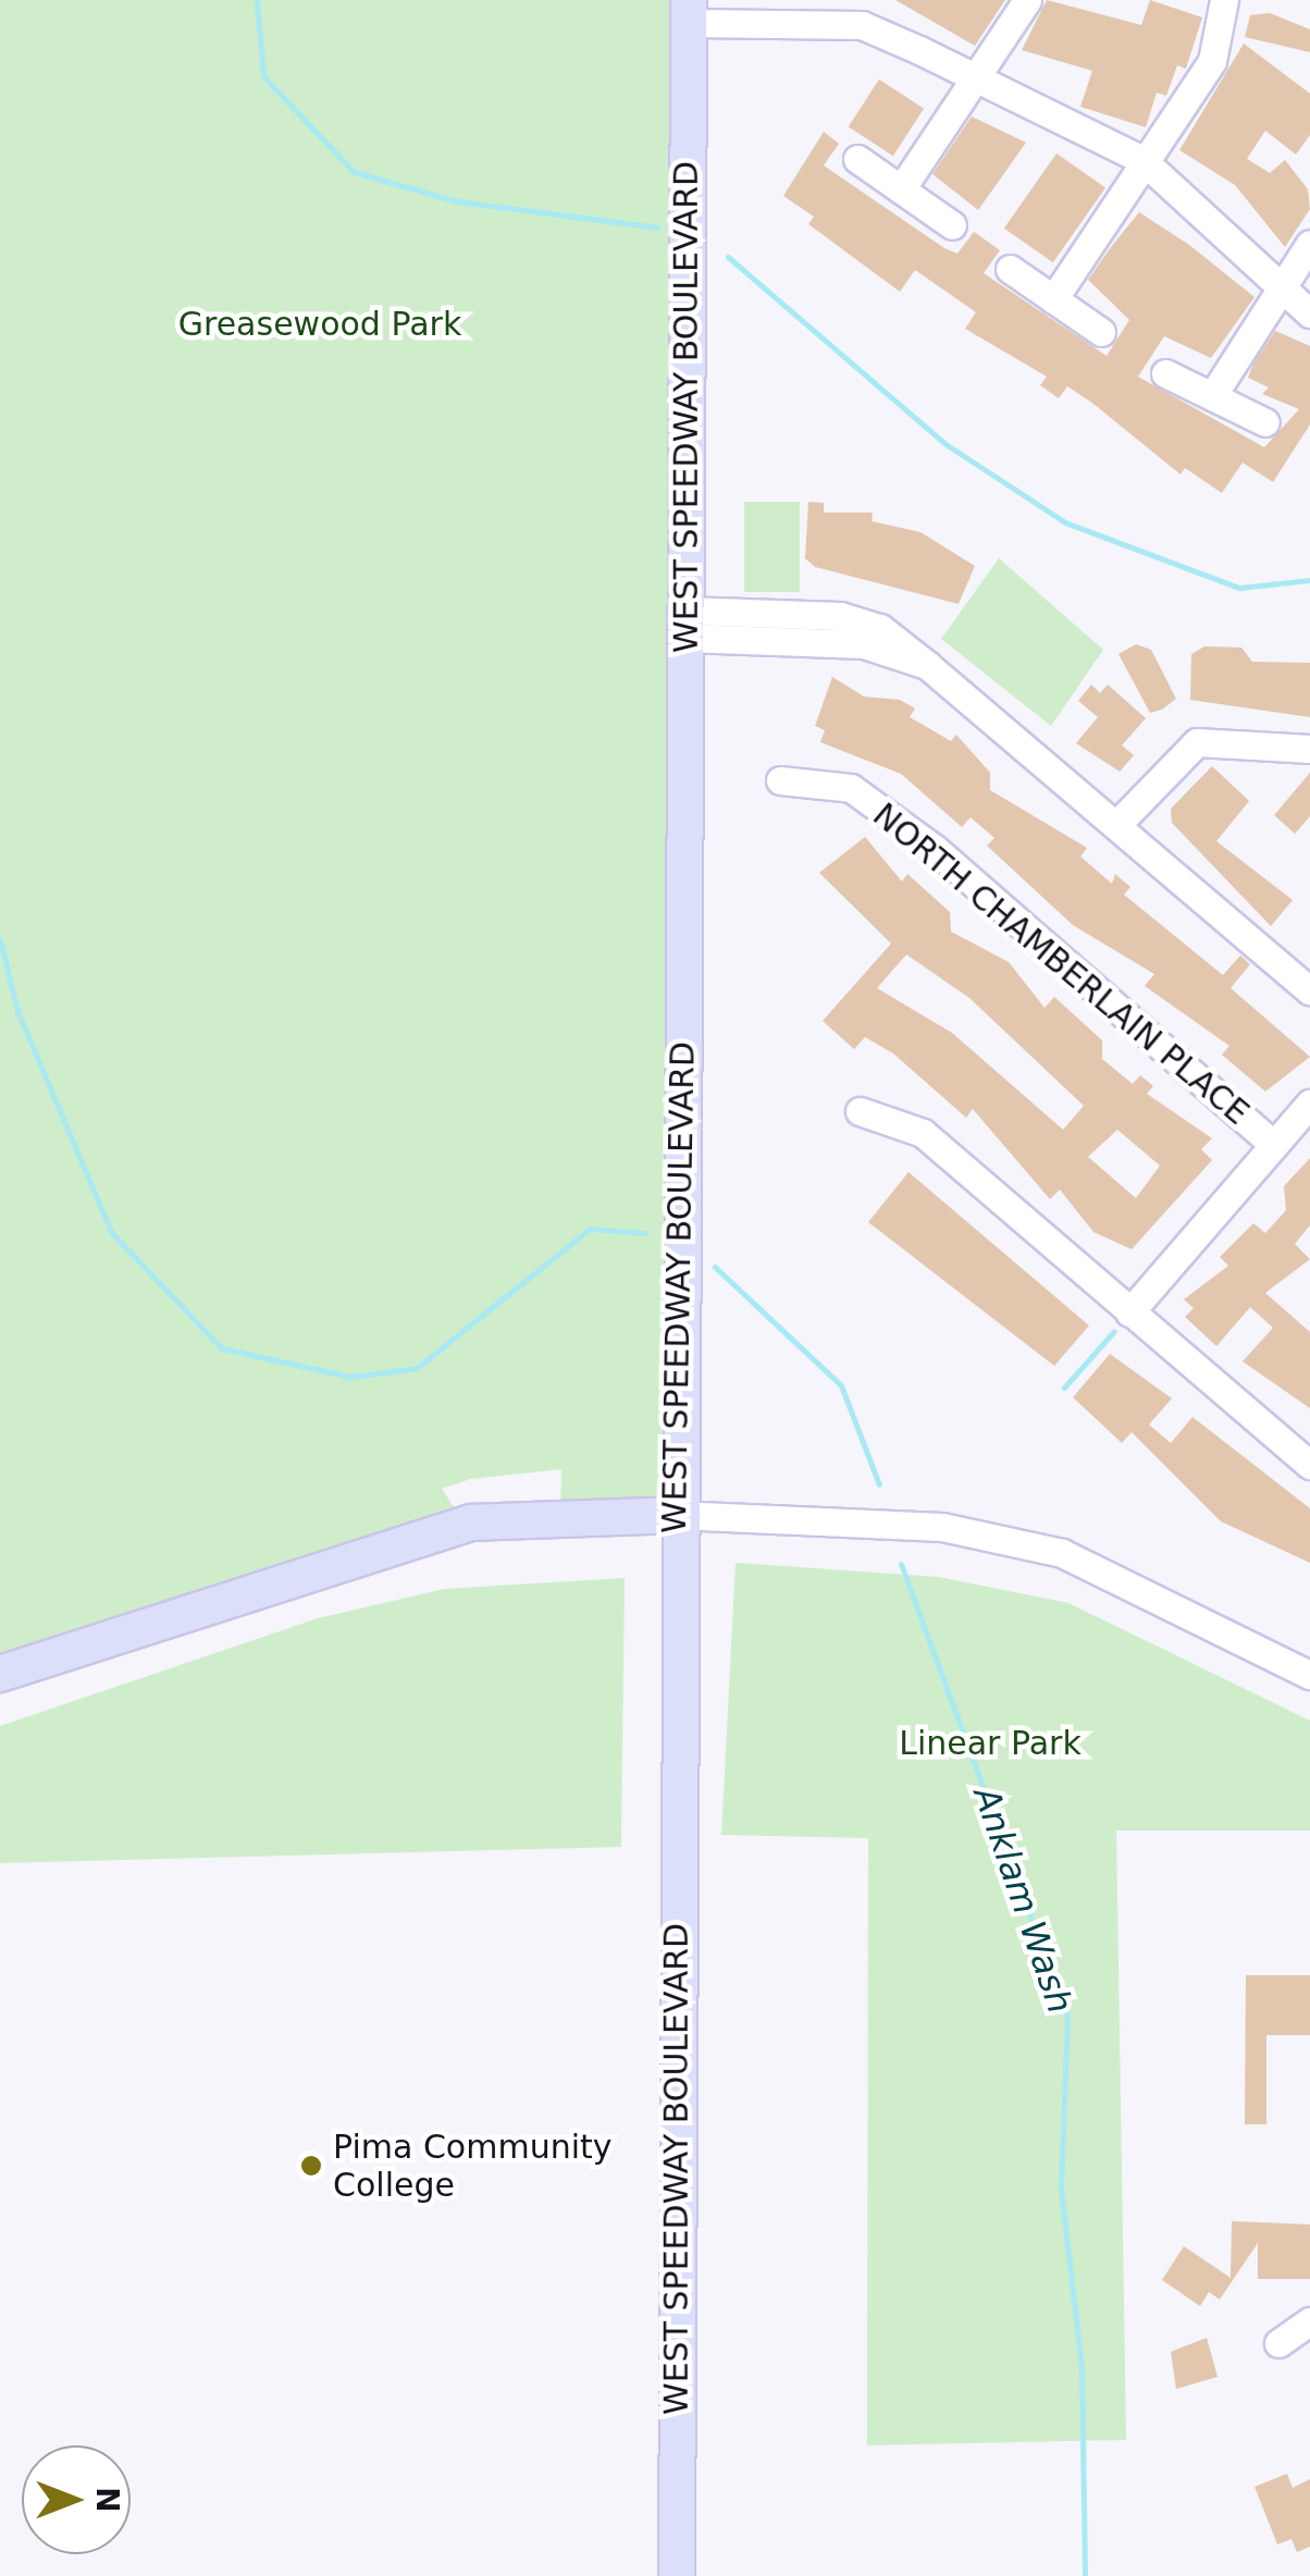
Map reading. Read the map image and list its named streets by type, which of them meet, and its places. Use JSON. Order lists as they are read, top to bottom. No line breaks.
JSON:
{"streets":{"main road":["WEST SPEEDWAY BOULEVARD"],"street":["NORTH CHAMBERLAIN PLACE"]},"water":["Anklam Wash"],"parks":["Greasewood Park","Linear Park"],"places":["Pima Community College"],"north":"right"}
